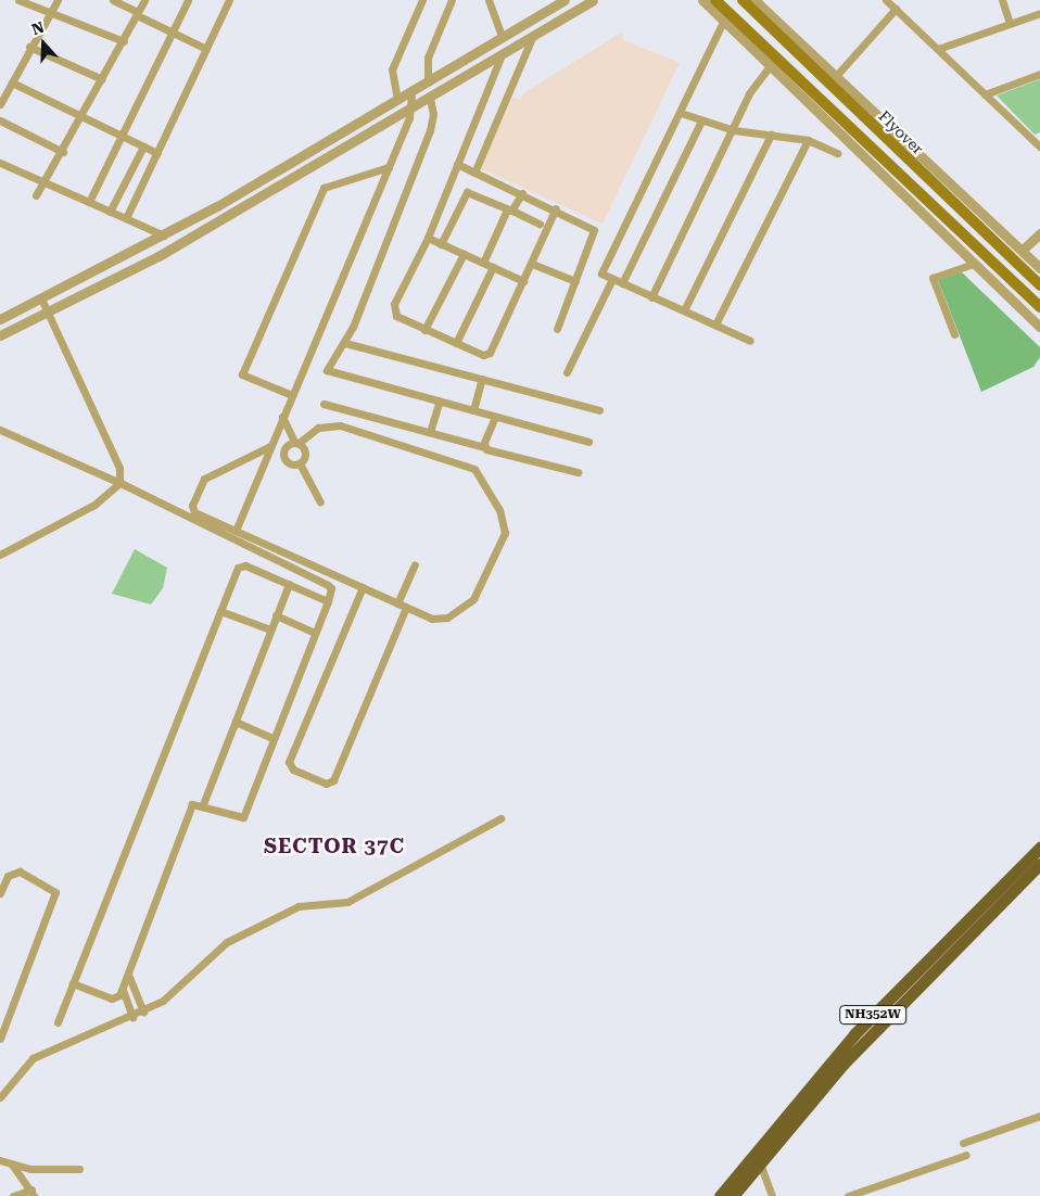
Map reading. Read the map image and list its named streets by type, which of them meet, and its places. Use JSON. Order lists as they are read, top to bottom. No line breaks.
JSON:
{"streets":{"highway":["NH352W"],"main road":["Flyover"]},"districts":["SECTOR 37C"],"north":"top"}
